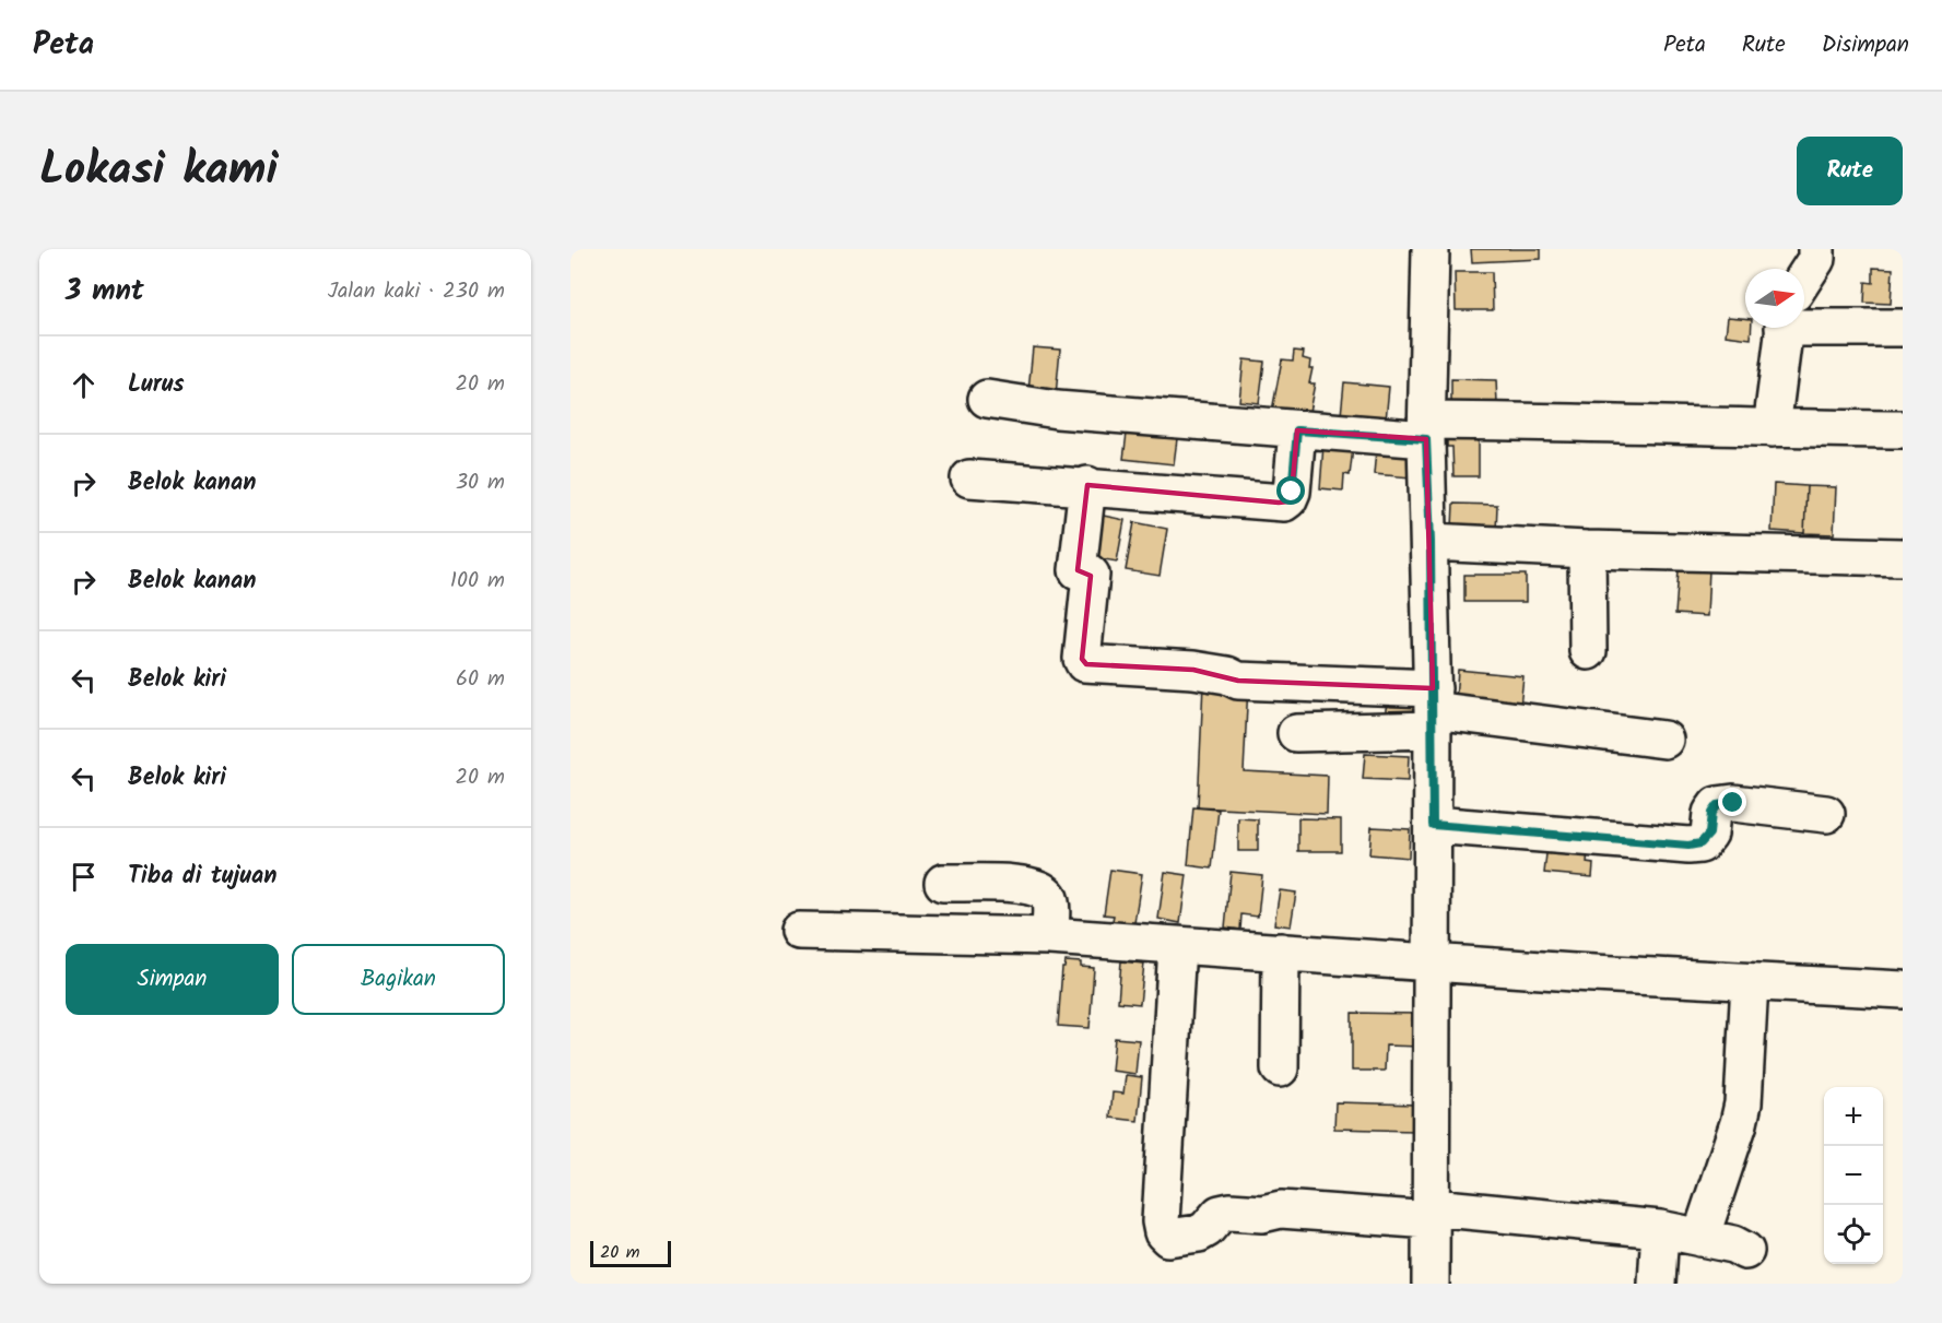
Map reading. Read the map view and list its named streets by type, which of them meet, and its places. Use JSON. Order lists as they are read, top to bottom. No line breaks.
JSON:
{"scale_bar":"20 m","north":"right","page":{"header":"Peta","nav":["Peta","Rute","Disimpan"],"title":"Lokasi kami","buttons":["Rute",["Simpan","Bagikan"]],"heading":["3 mnt","Jalan kaki · 230 m"],"list":[["Lurus","20 m"],["Belok kanan","30 m"],["Belok kanan","100 m"],["Belok kiri","60 m"],["Belok kiri","20 m"],"Tiba di tujuan"],"map_buttons":["+","−"],"scale":"20 m"}}
